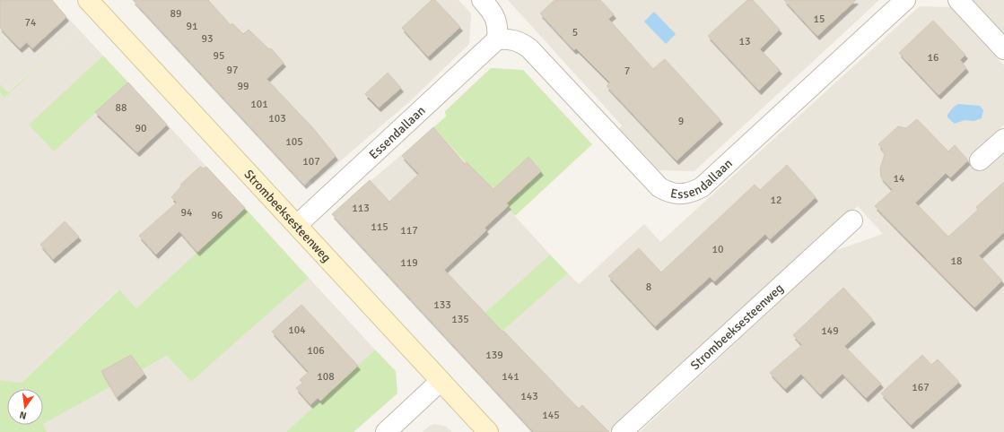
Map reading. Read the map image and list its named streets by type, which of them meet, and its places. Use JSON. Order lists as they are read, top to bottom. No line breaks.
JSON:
{"streets":{"street":["Essendallaan","Strombeeksesteenweg"]},"crossings":[["Essendallaan","Strombeeksesteenweg"]],"house_numbers":["89","15","74","91","5","93","13","95","16","97","7","99","101","88","103","9","90","105","107","14","12","113","94","96","115","117","10","18","119","8","133","135","104","149","106","139","108","141","167","143","145"],"north":"bottom"}
